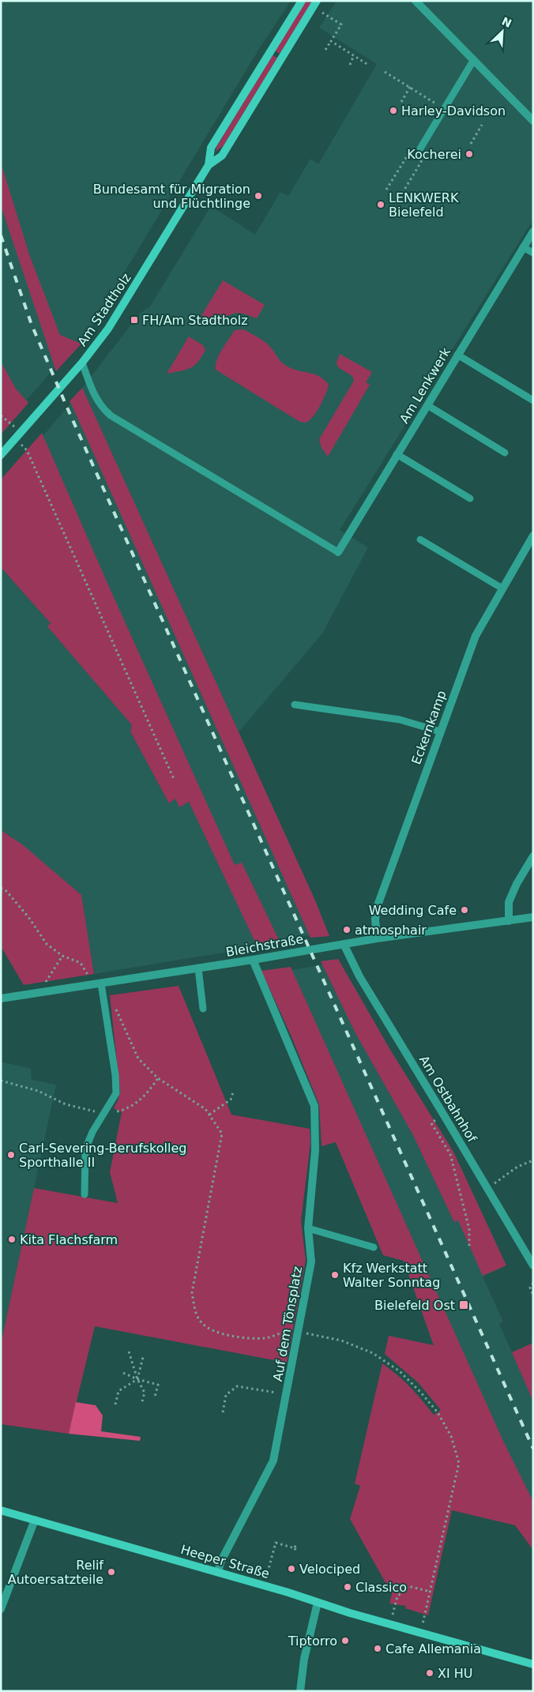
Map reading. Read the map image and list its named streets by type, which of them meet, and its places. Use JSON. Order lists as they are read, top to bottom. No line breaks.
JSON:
{"streets":{"main road":["Am Stadtholz","Heeper Straße"],"street":["Am Lenkwerk","Eckernkamp","Bleichstraße","Am Ostbahnhof","Auf dem Tönsplatz"]},"crossings":[["Eckernkamp","Bleichstraße"],["Bleichstraße","Am Ostbahnhof"],["Bleichstraße","Auf dem Tönsplatz"],["Auf dem Tönsplatz","Heeper Straße"]],"places":{"other":["Harley-Davidson","Kocherei","Bundesamt für Migration und Flüchtlinge","LENKWERK Bielefeld","Wedding Cafe","atmosphair","Carl-Severing-Berufskolleg Sporthalle II","Kita Flachsfarm","Kfz Werkstatt Walter Sonntag","Velociped","Relif Autoersatzteile","Classico","Tiptorro","Cafe Allemania","XI HU"],"transit":["FH/Am Stadtholz","Bielefeld Ost"]},"north":"top right"}
